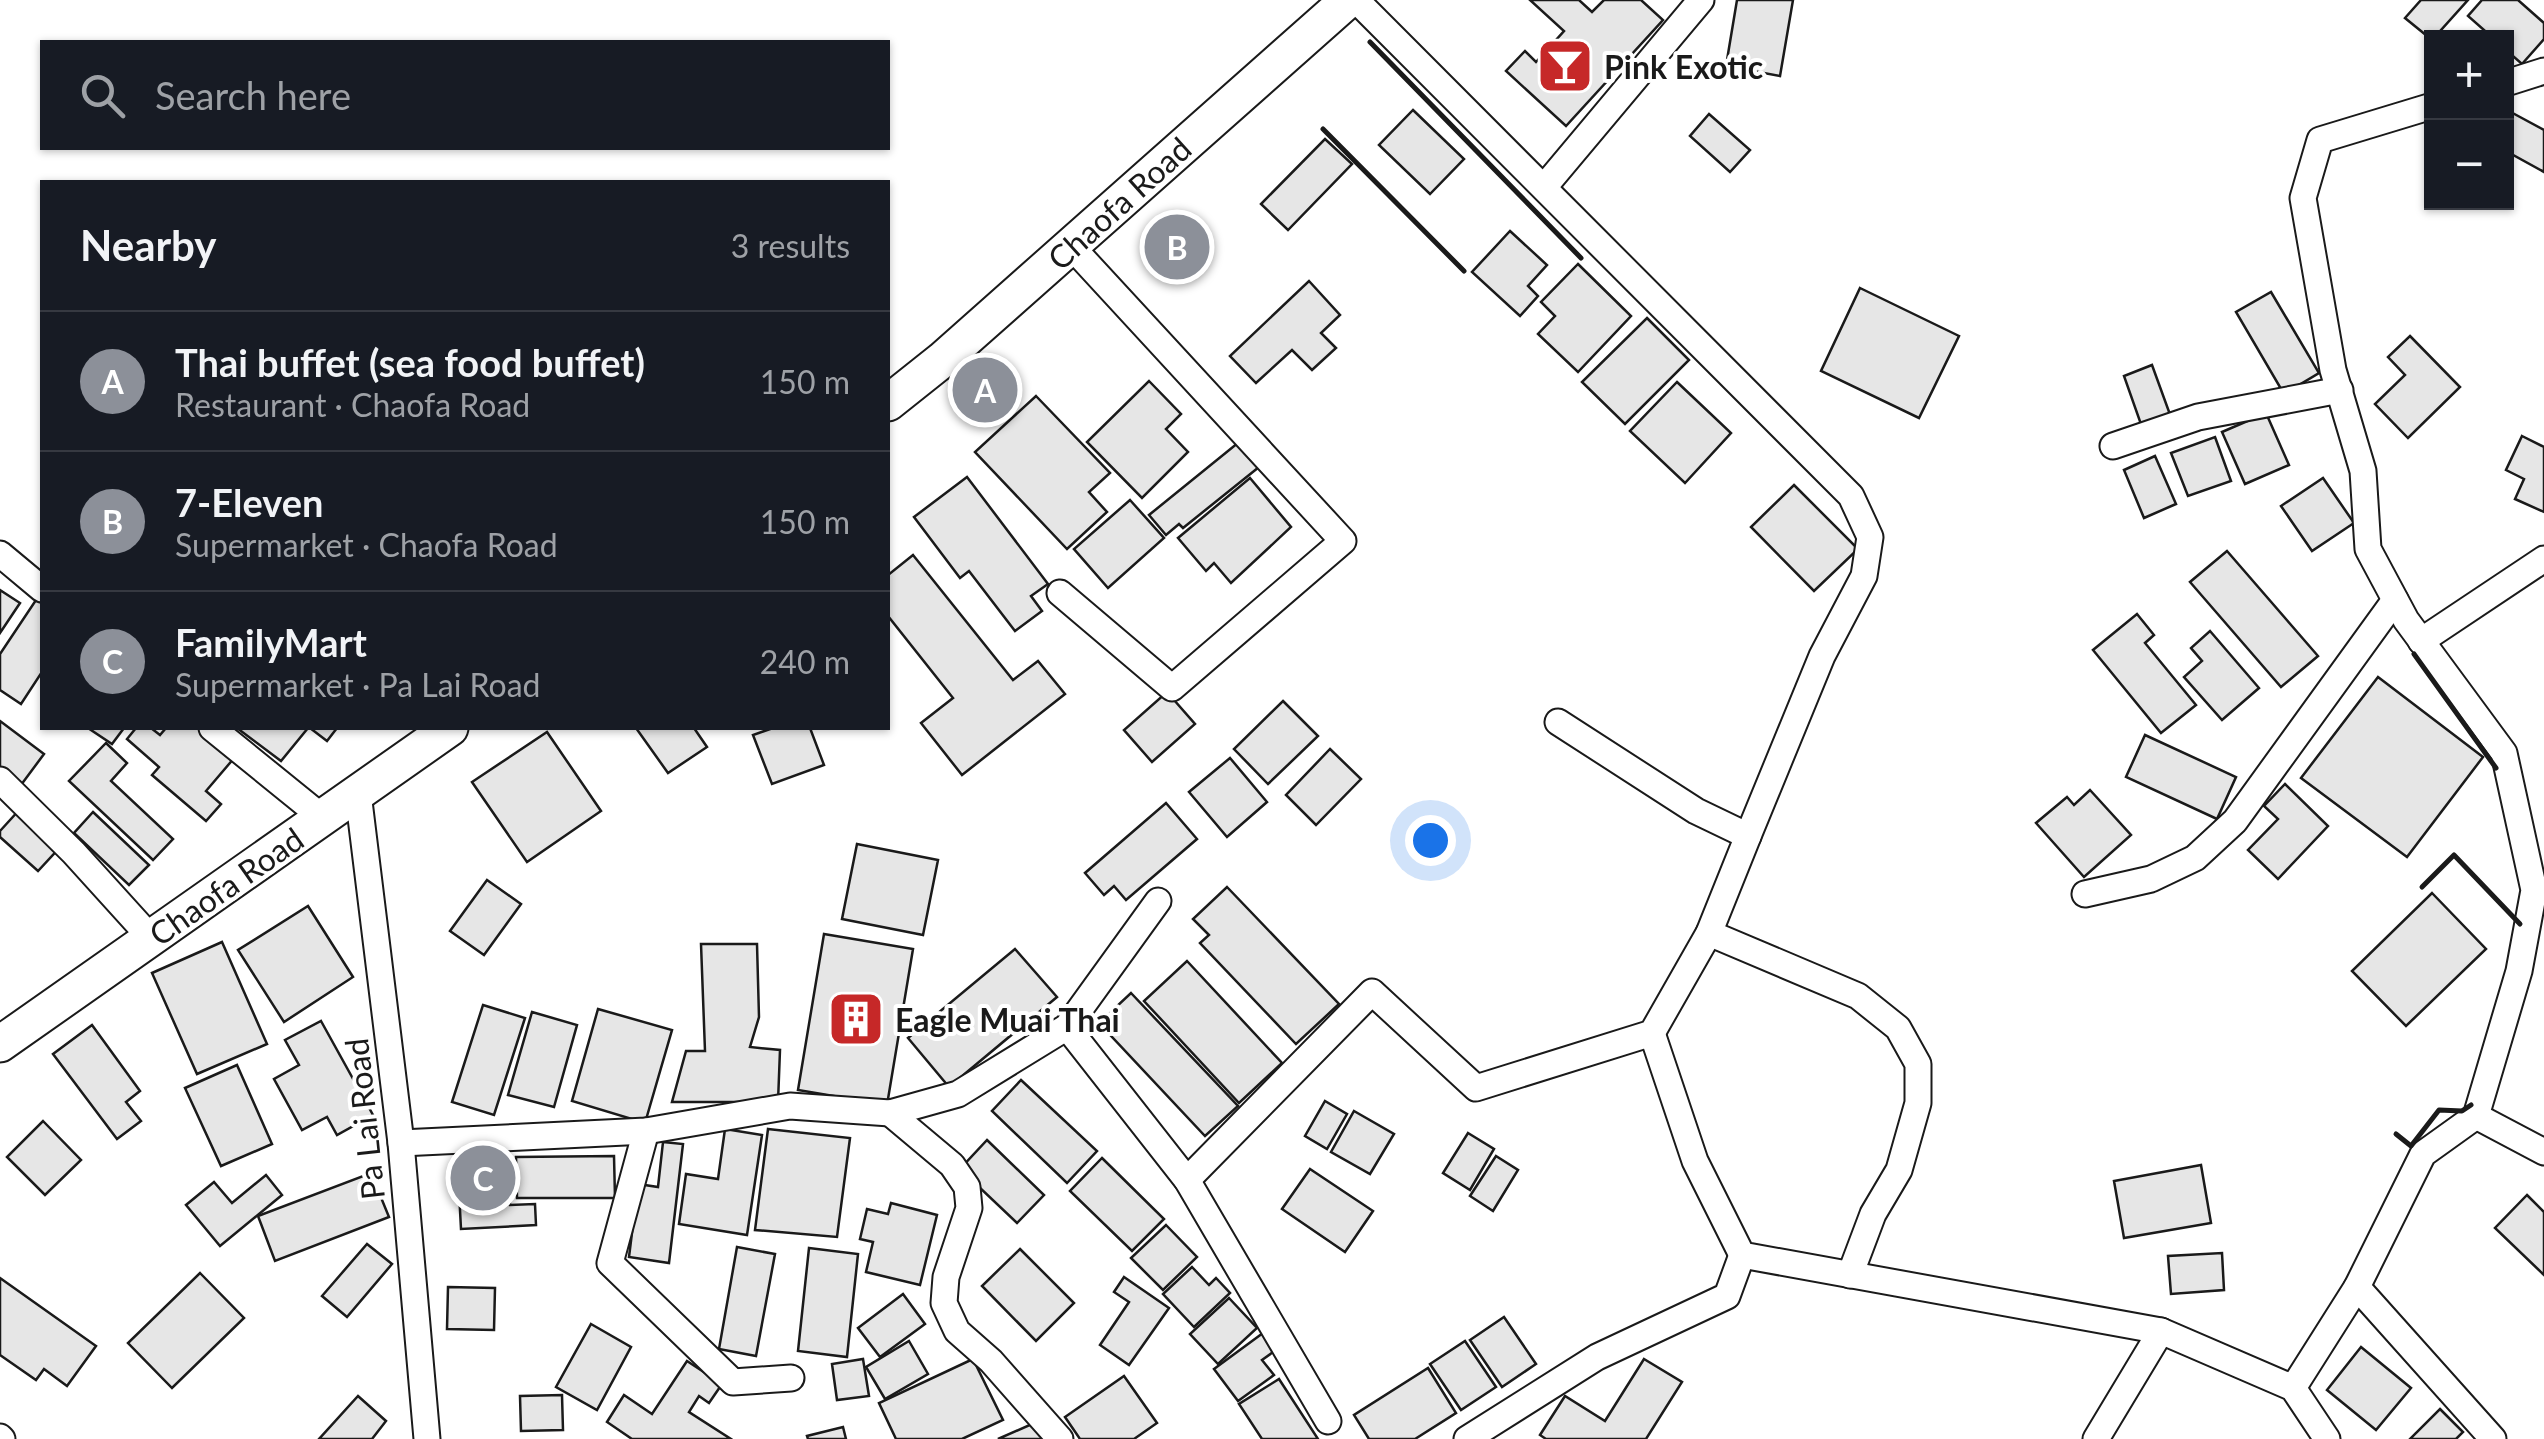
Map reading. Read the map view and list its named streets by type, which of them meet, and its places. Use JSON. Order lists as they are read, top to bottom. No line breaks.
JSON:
{"streets":{"main road":["Chaofa Road"],"street":["Pa Lai Road"]},"crossings":[["Chaofa Road","Pa Lai Road"]],"places":{"bar":["Pink Exotic"],"building":["Eagle Muai Thai"]},"page":{"map_buttons":["+","−"],"search":"Search here","heading":["Nearby","3 results"],"pins":["B","A","C"],"list":[{"mark":"A","name":"Thai buffet (sea food buffet)","note":"Restaurant · Chaofa Road","value":"150 m"},{"mark":"B","name":"7-Eleven","note":"Supermarket · Chaofa Road","value":"150 m"},{"mark":"C","name":"FamilyMart","note":"Supermarket · Pa Lai Road","value":"240 m"}]}}
